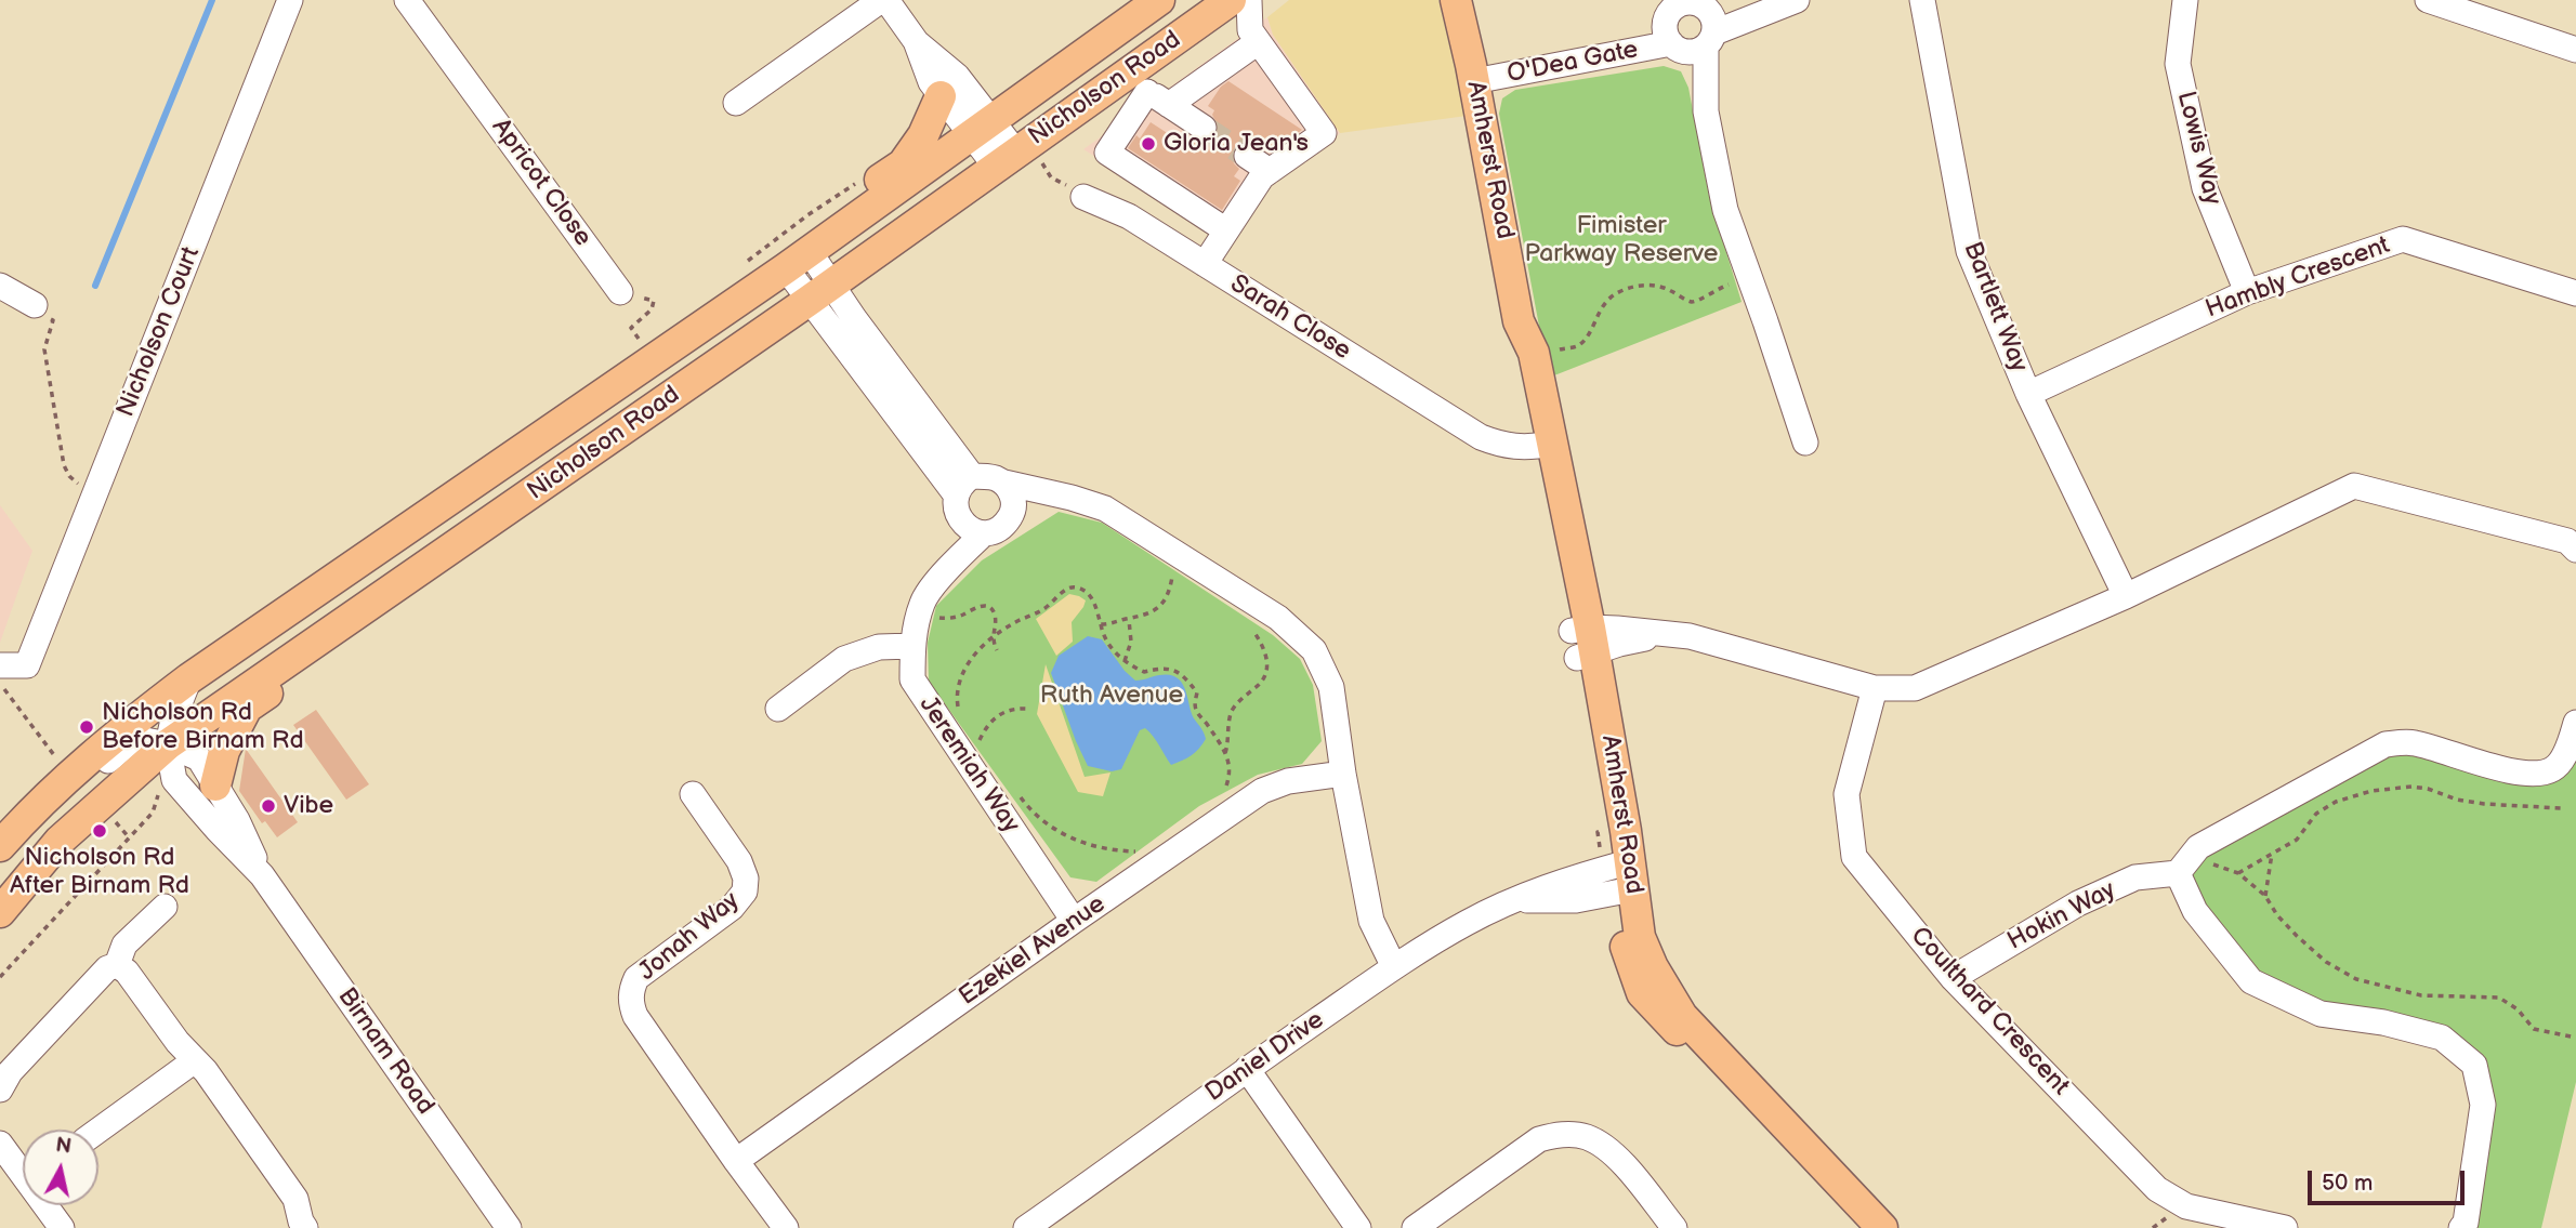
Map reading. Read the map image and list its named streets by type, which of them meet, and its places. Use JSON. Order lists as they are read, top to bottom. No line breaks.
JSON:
{"streets":{"main road":["Nicholson Road","Amherst Road"],"street":["O'Dea Gate","Lowis Way","Apricot Close","Hambly Crescent","Bartlett Way","Sarah Close","Nicholson Court","Jeremiah Way","Hokin Way","Jonah Way","Ezekiel Avenue","Coulthard Crescent","Birnam Road","Daniel Drive"]},"crossings":[["O'Dea Gate","Amherst Road"],["Nicholson Road","Birnam Road"],["Lowis Way","Hambly Crescent"],["Amherst Road","Sarah Close"],["Amherst Road","Daniel Drive"],["Hambly Crescent","Bartlett Way"],["Jeremiah Way","Ezekiel Avenue"],["Hokin Way","Coulthard Crescent"],["Jonah Way","Ezekiel Avenue"]],"parks":["Fimister Parkway Reserve","Ruth Avenue"],"places":["Gloria Jean's","Nicholson Rd Before Birnam Rd","Vibe","Nicholson Rd After Birnam Rd"],"scale_bar":"50 m","north":"top"}
